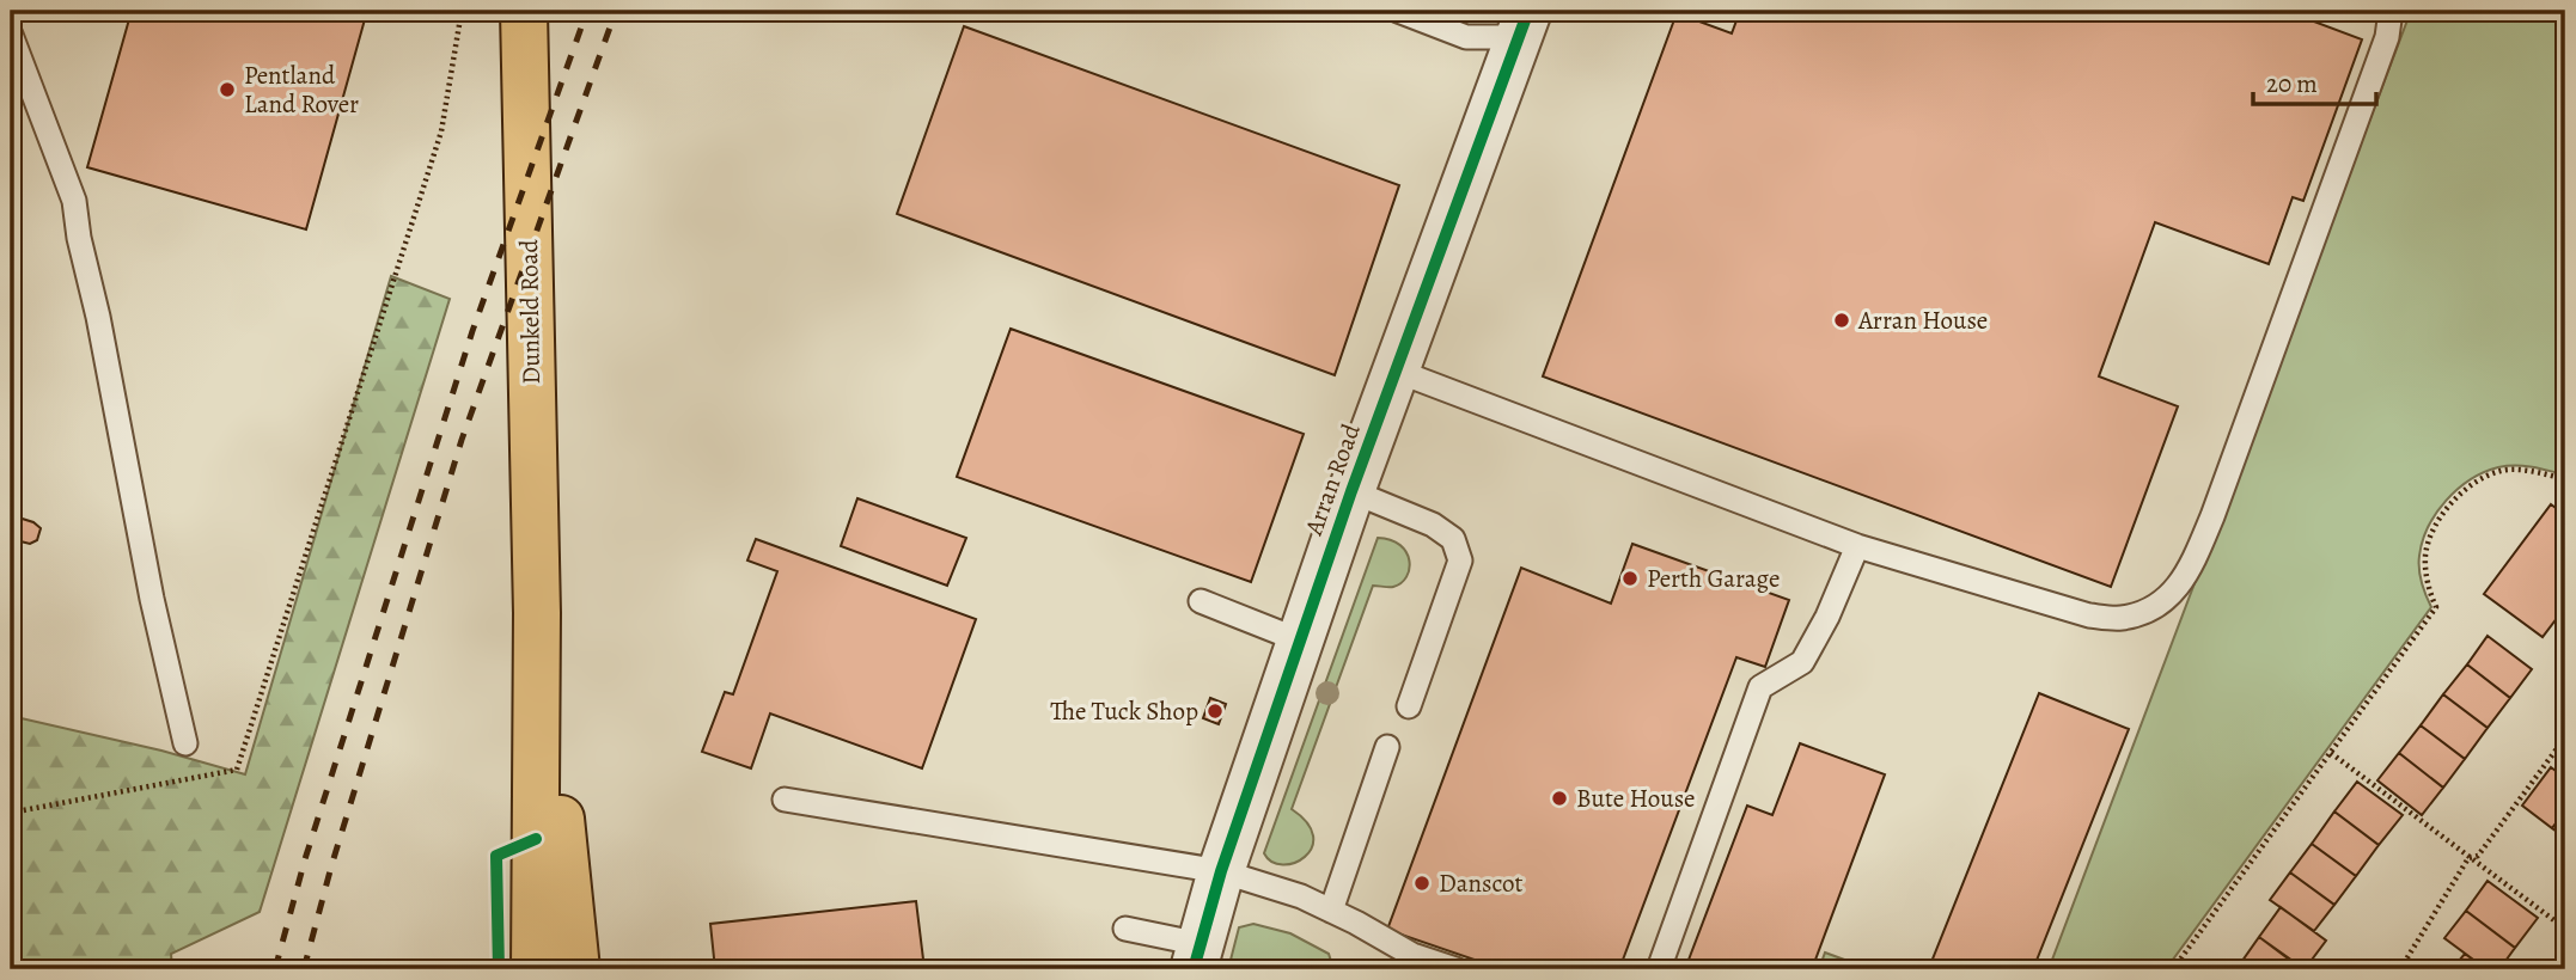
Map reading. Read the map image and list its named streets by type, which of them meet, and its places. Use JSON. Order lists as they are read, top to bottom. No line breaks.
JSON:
{"streets":{"main road":["Dunkeld Road"],"street":["Arran Road"]},"places":["Pentland Land Rover","Arran House","Perth Garage","The Tuck Shop","Bute House","Danscot"],"scale_bar":"20 m"}
